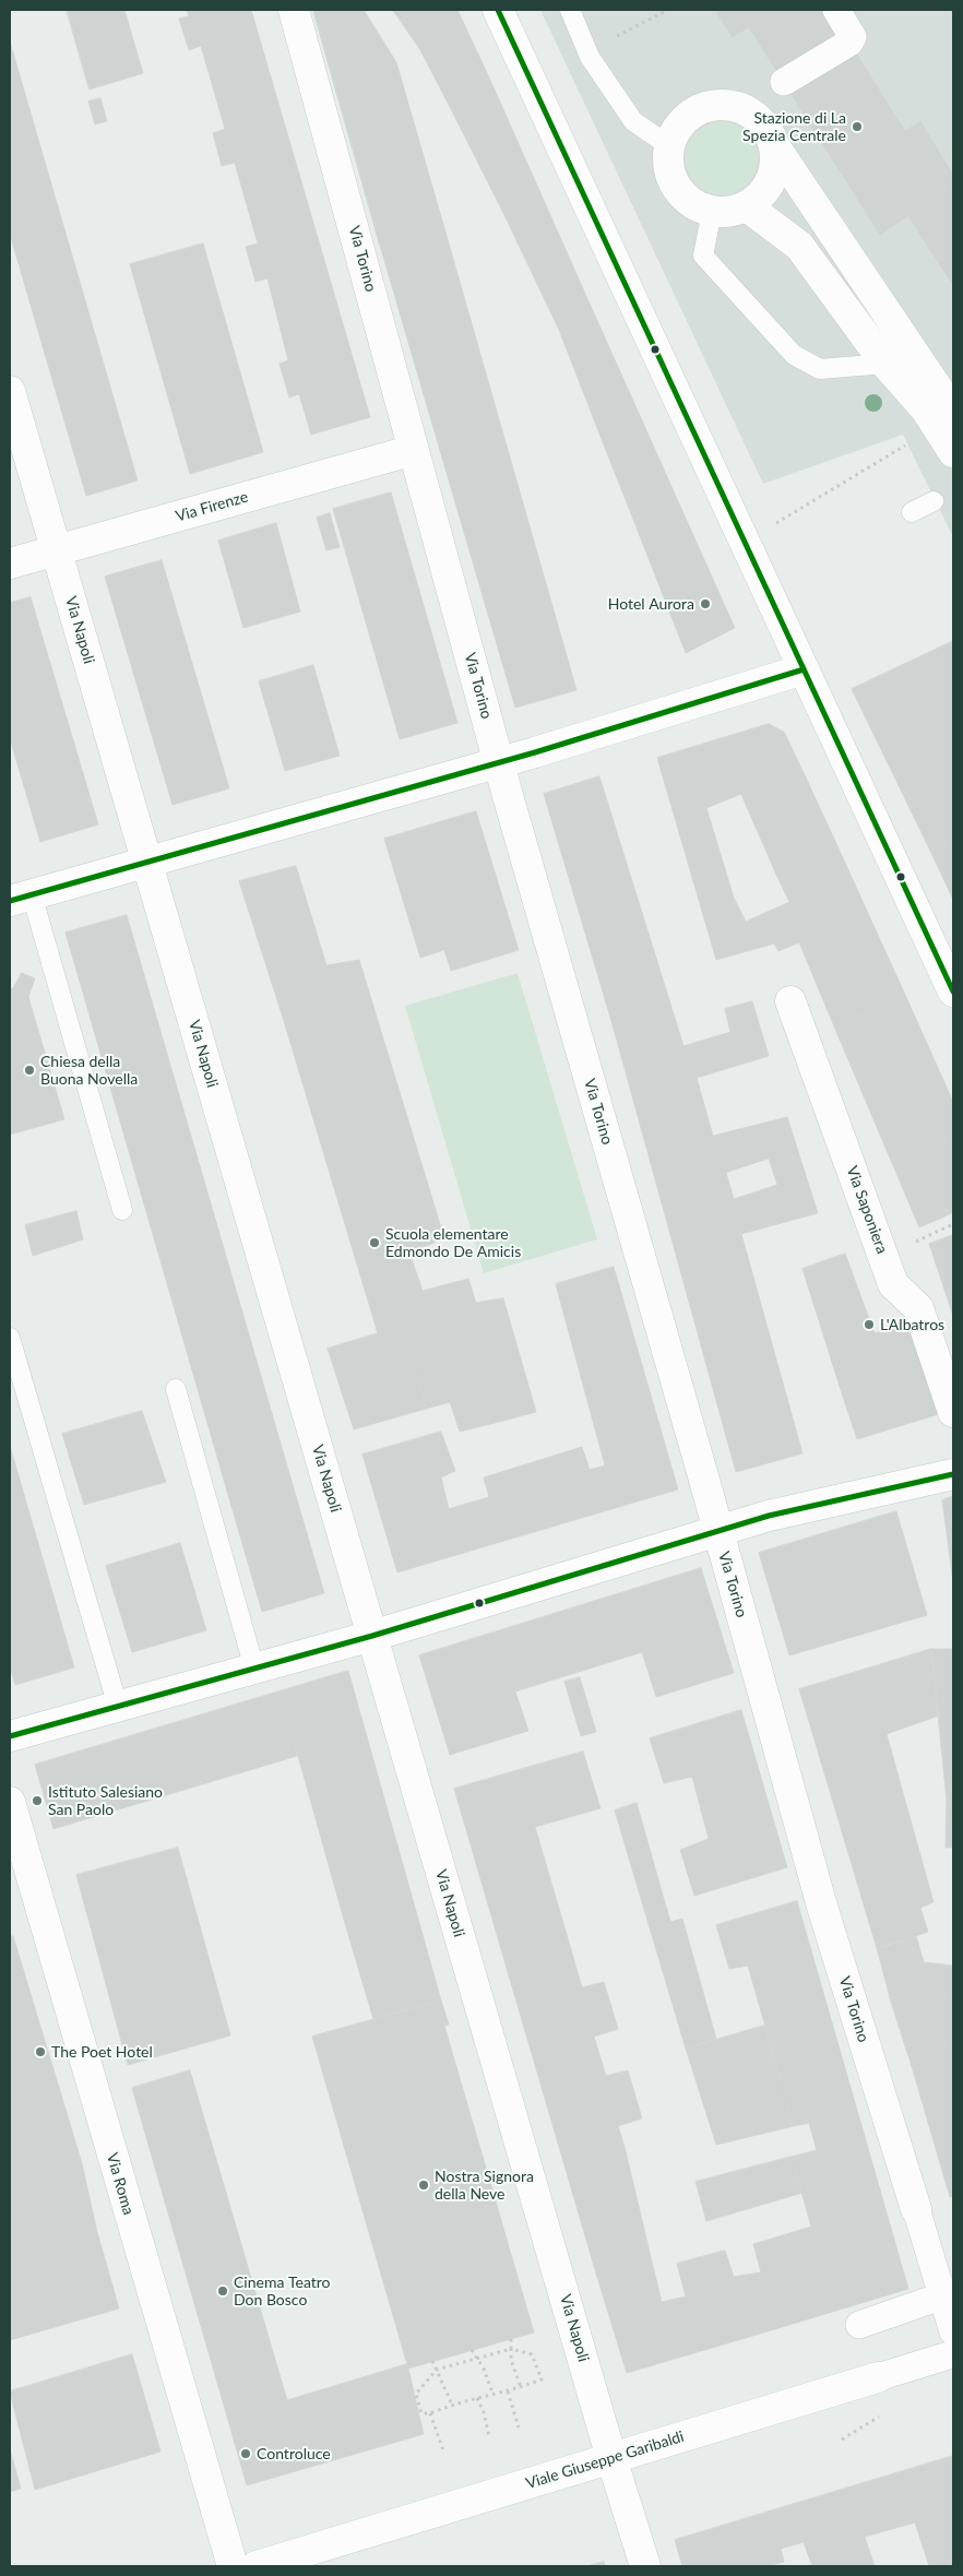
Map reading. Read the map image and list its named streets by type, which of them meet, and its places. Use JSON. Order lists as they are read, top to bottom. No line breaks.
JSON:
{"streets":{"street":["Via Torino","Via Firenze","Via Napoli","Via Saponiera","Via Roma","Viale Giuseppe Garibaldi"]},"crossings":[["Via Torino","Via Firenze"],["Via Firenze","Via Napoli"],["Via Napoli","Viale Giuseppe Garibaldi"]],"places":["Stazione di La Spezia Centrale","Hotel Aurora","Chiesa della Buona Novella","Scuola elementare Edmondo De Amicis","L'Albatros","Istituto Salesiano San Paolo","The Poet Hotel","Nostra Signora della Neve","Cinema Teatro Don Bosco","Controluce"]}
